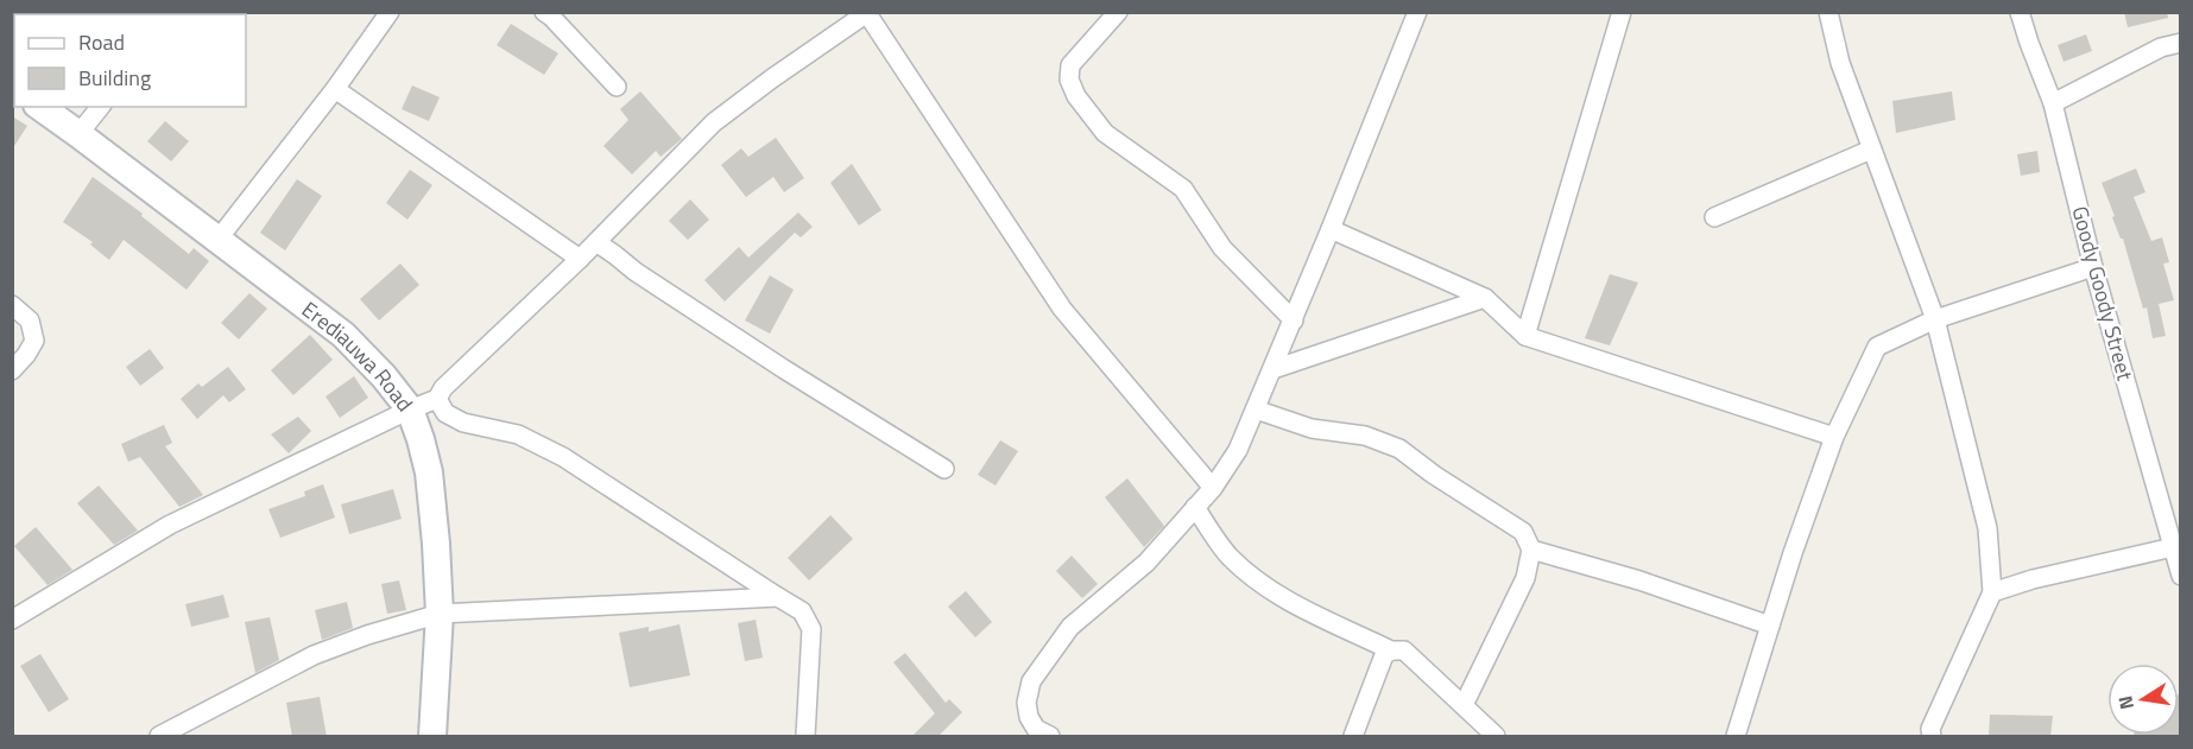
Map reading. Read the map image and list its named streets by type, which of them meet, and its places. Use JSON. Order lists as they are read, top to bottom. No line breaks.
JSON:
{"streets":{"street":["Goody Goody Street","Erediauwa Road"]},"legend":["Road","Building"],"north":"left"}
